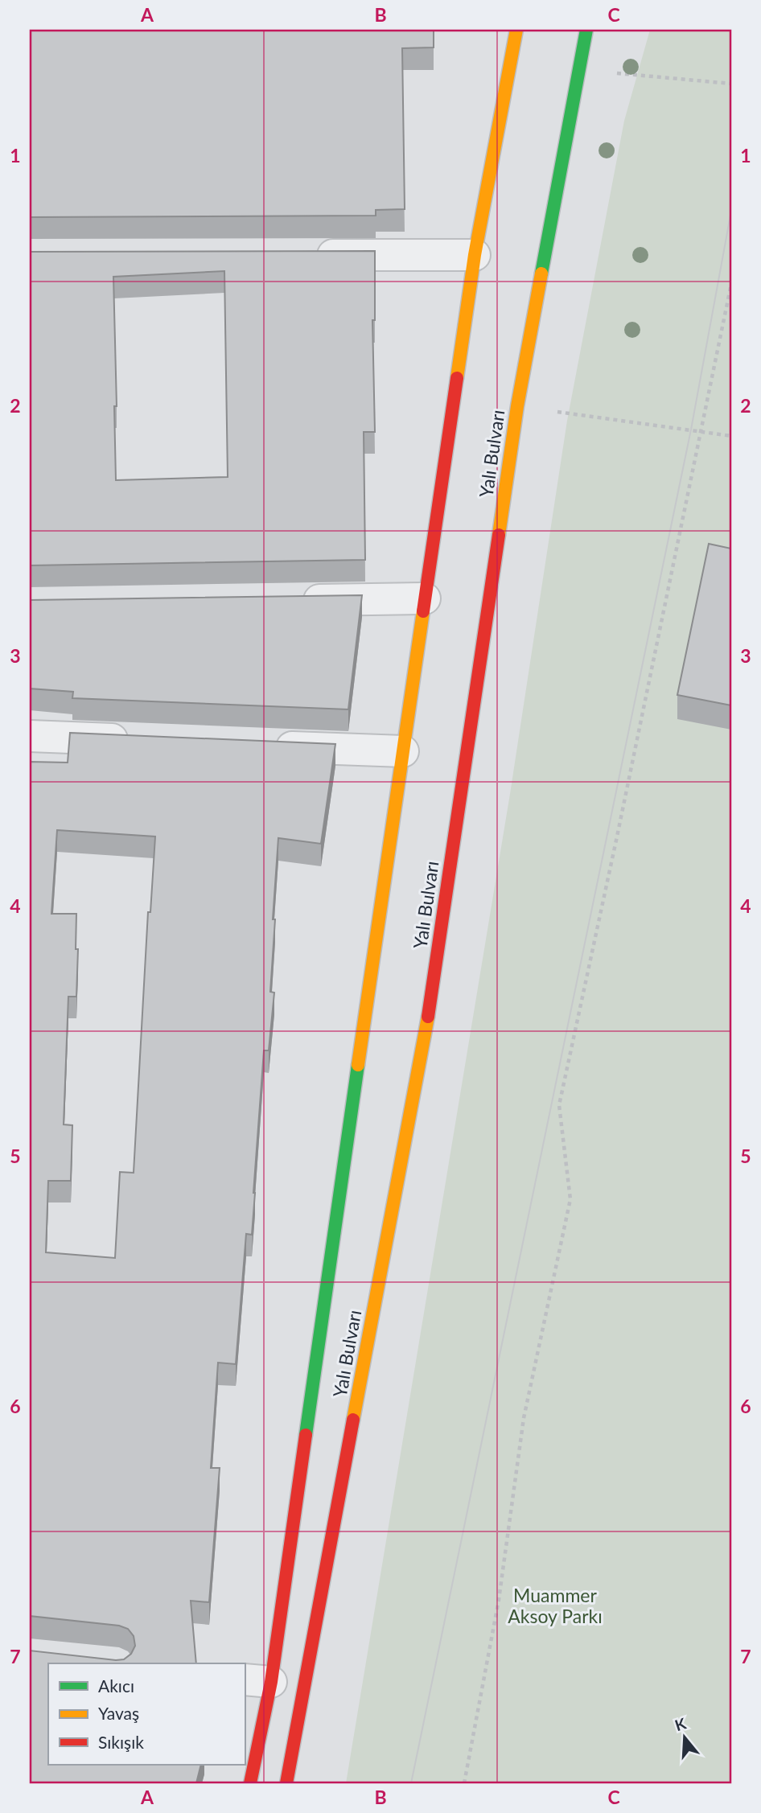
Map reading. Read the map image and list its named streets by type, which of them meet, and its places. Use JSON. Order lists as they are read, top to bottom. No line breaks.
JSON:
{"streets":{"main road":["Yalı Bulvarı"]},"parks":["Muammer Aksoy Parkı"],"legend":["Akıcı","Yavaş","Sıkışık"],"north":"top","grid":{"columns":["A","B","C"],"rows":["1","2","3","4","5","6","7"]}}
